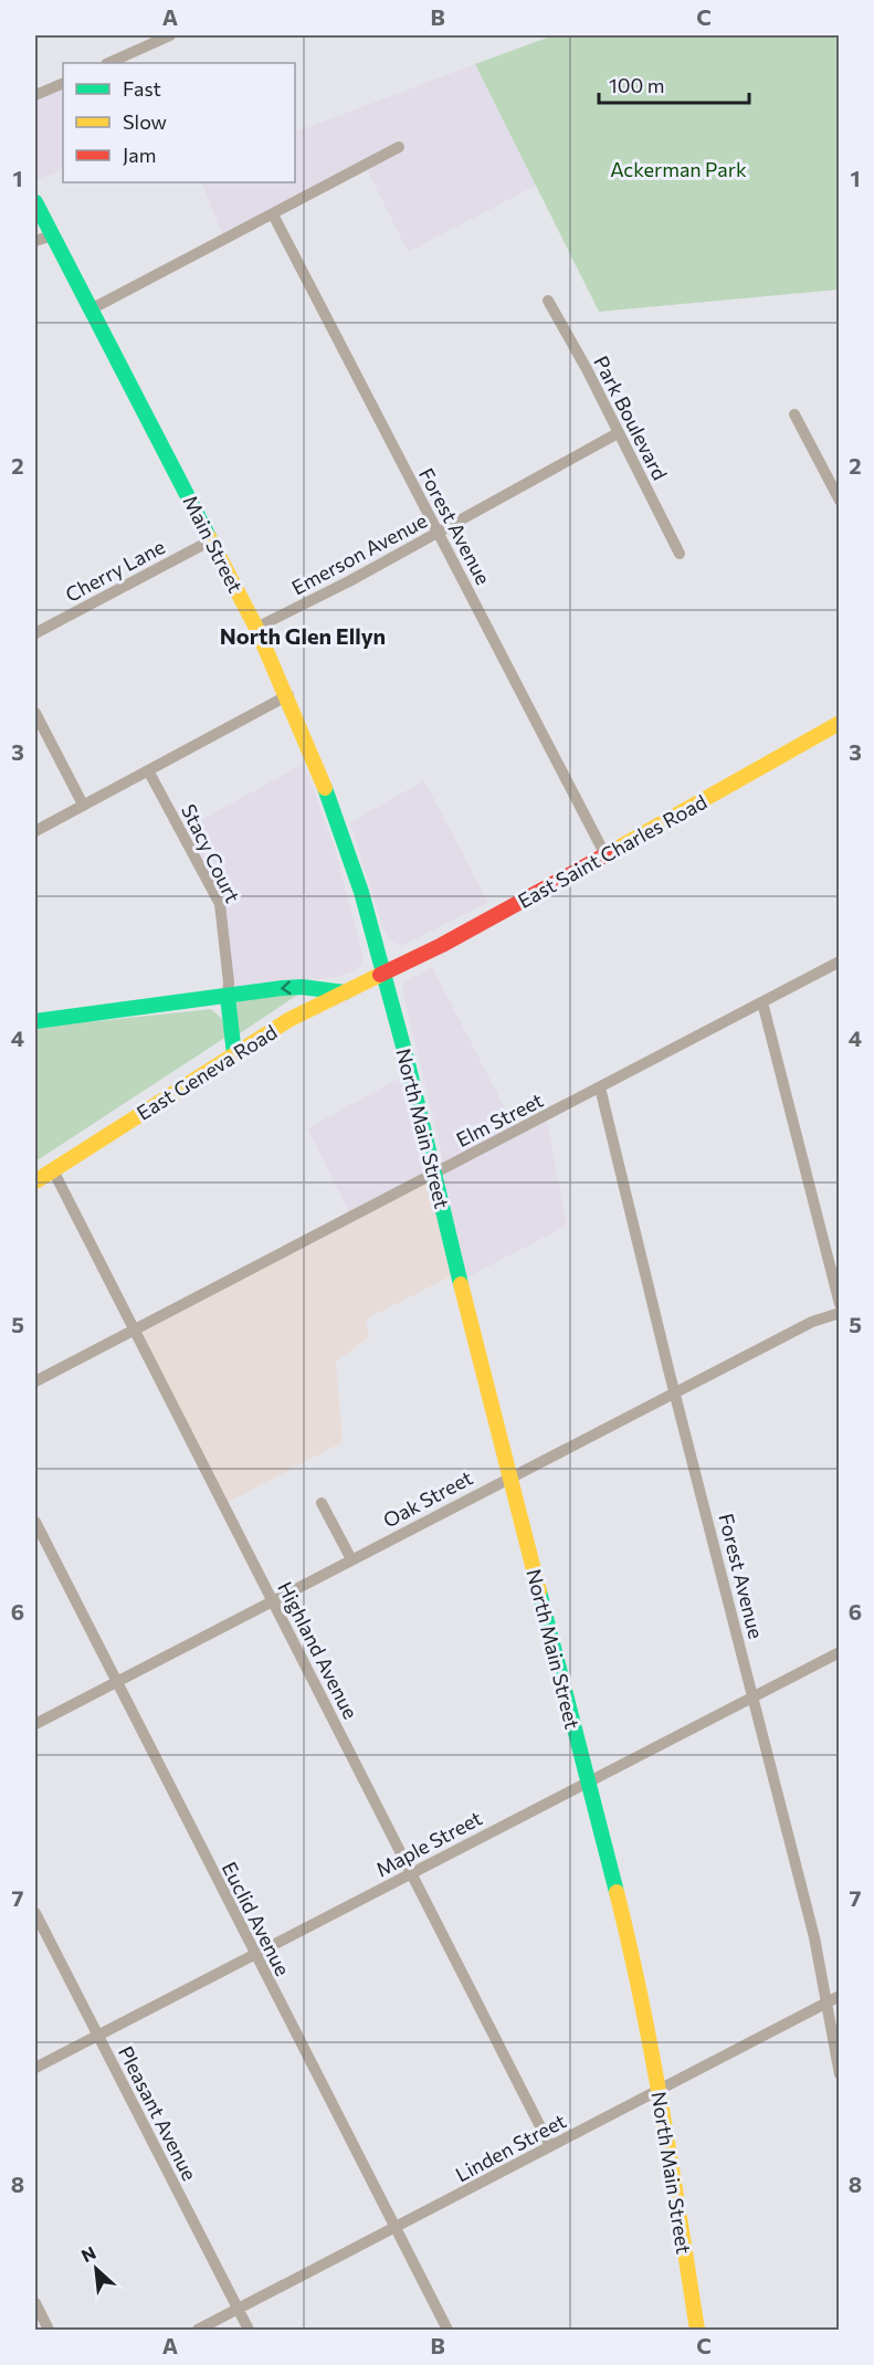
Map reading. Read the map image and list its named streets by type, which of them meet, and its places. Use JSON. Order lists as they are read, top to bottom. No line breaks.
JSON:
{"streets":{"street":["Park Boulevard","Forest Avenue","Main Street","Emerson Avenue","Cherry Lane","East Saint Charles Road","Stacy Court","East Geneva Road","Elm Street","North Main Street","Oak Street","Highland Avenue","Maple Street","Euclid Avenue","Pleasant Avenue","Linden Street"]},"crossings":[["Park Boulevard","Emerson Avenue"],["Forest Avenue","Emerson Avenue"],["Forest Avenue","East Saint Charles Road"],["Forest Avenue","Elm Street"],["Forest Avenue","Oak Street"],["Forest Avenue","Maple Street"],["Forest Avenue","Linden Street"],["Main Street","Emerson Avenue"],["Main Street","Cherry Lane"],["Main Street","East Saint Charles Road"],["Main Street","East Geneva Road"],["Main Street","North Main Street"],["East Saint Charles Road","East Geneva Road"],["East Saint Charles Road","North Main Street"],["East Geneva Road","North Main Street"],["East Geneva Road","Highland Avenue"],["Elm Street","North Main Street"],["Elm Street","Highland Avenue"],["North Main Street","Oak Street"],["North Main Street","Maple Street"],["North Main Street","Linden Street"],["Oak Street","Highland Avenue"],["Oak Street","Euclid Avenue"],["Highland Avenue","Maple Street"],["Highland Avenue","Linden Street"],["Maple Street","Euclid Avenue"],["Maple Street","Pleasant Avenue"],["Euclid Avenue","Linden Street"],["Pleasant Avenue","Linden Street"]],"districts":["North Glen Ellyn"],"parks":["Ackerman Park"],"legend":["Fast","Slow","Jam"],"scale_bar":"100 m","north":"top left","grid":{"columns":["A","B","C"],"rows":["1","2","3","4","5","6","7","8"]}}
